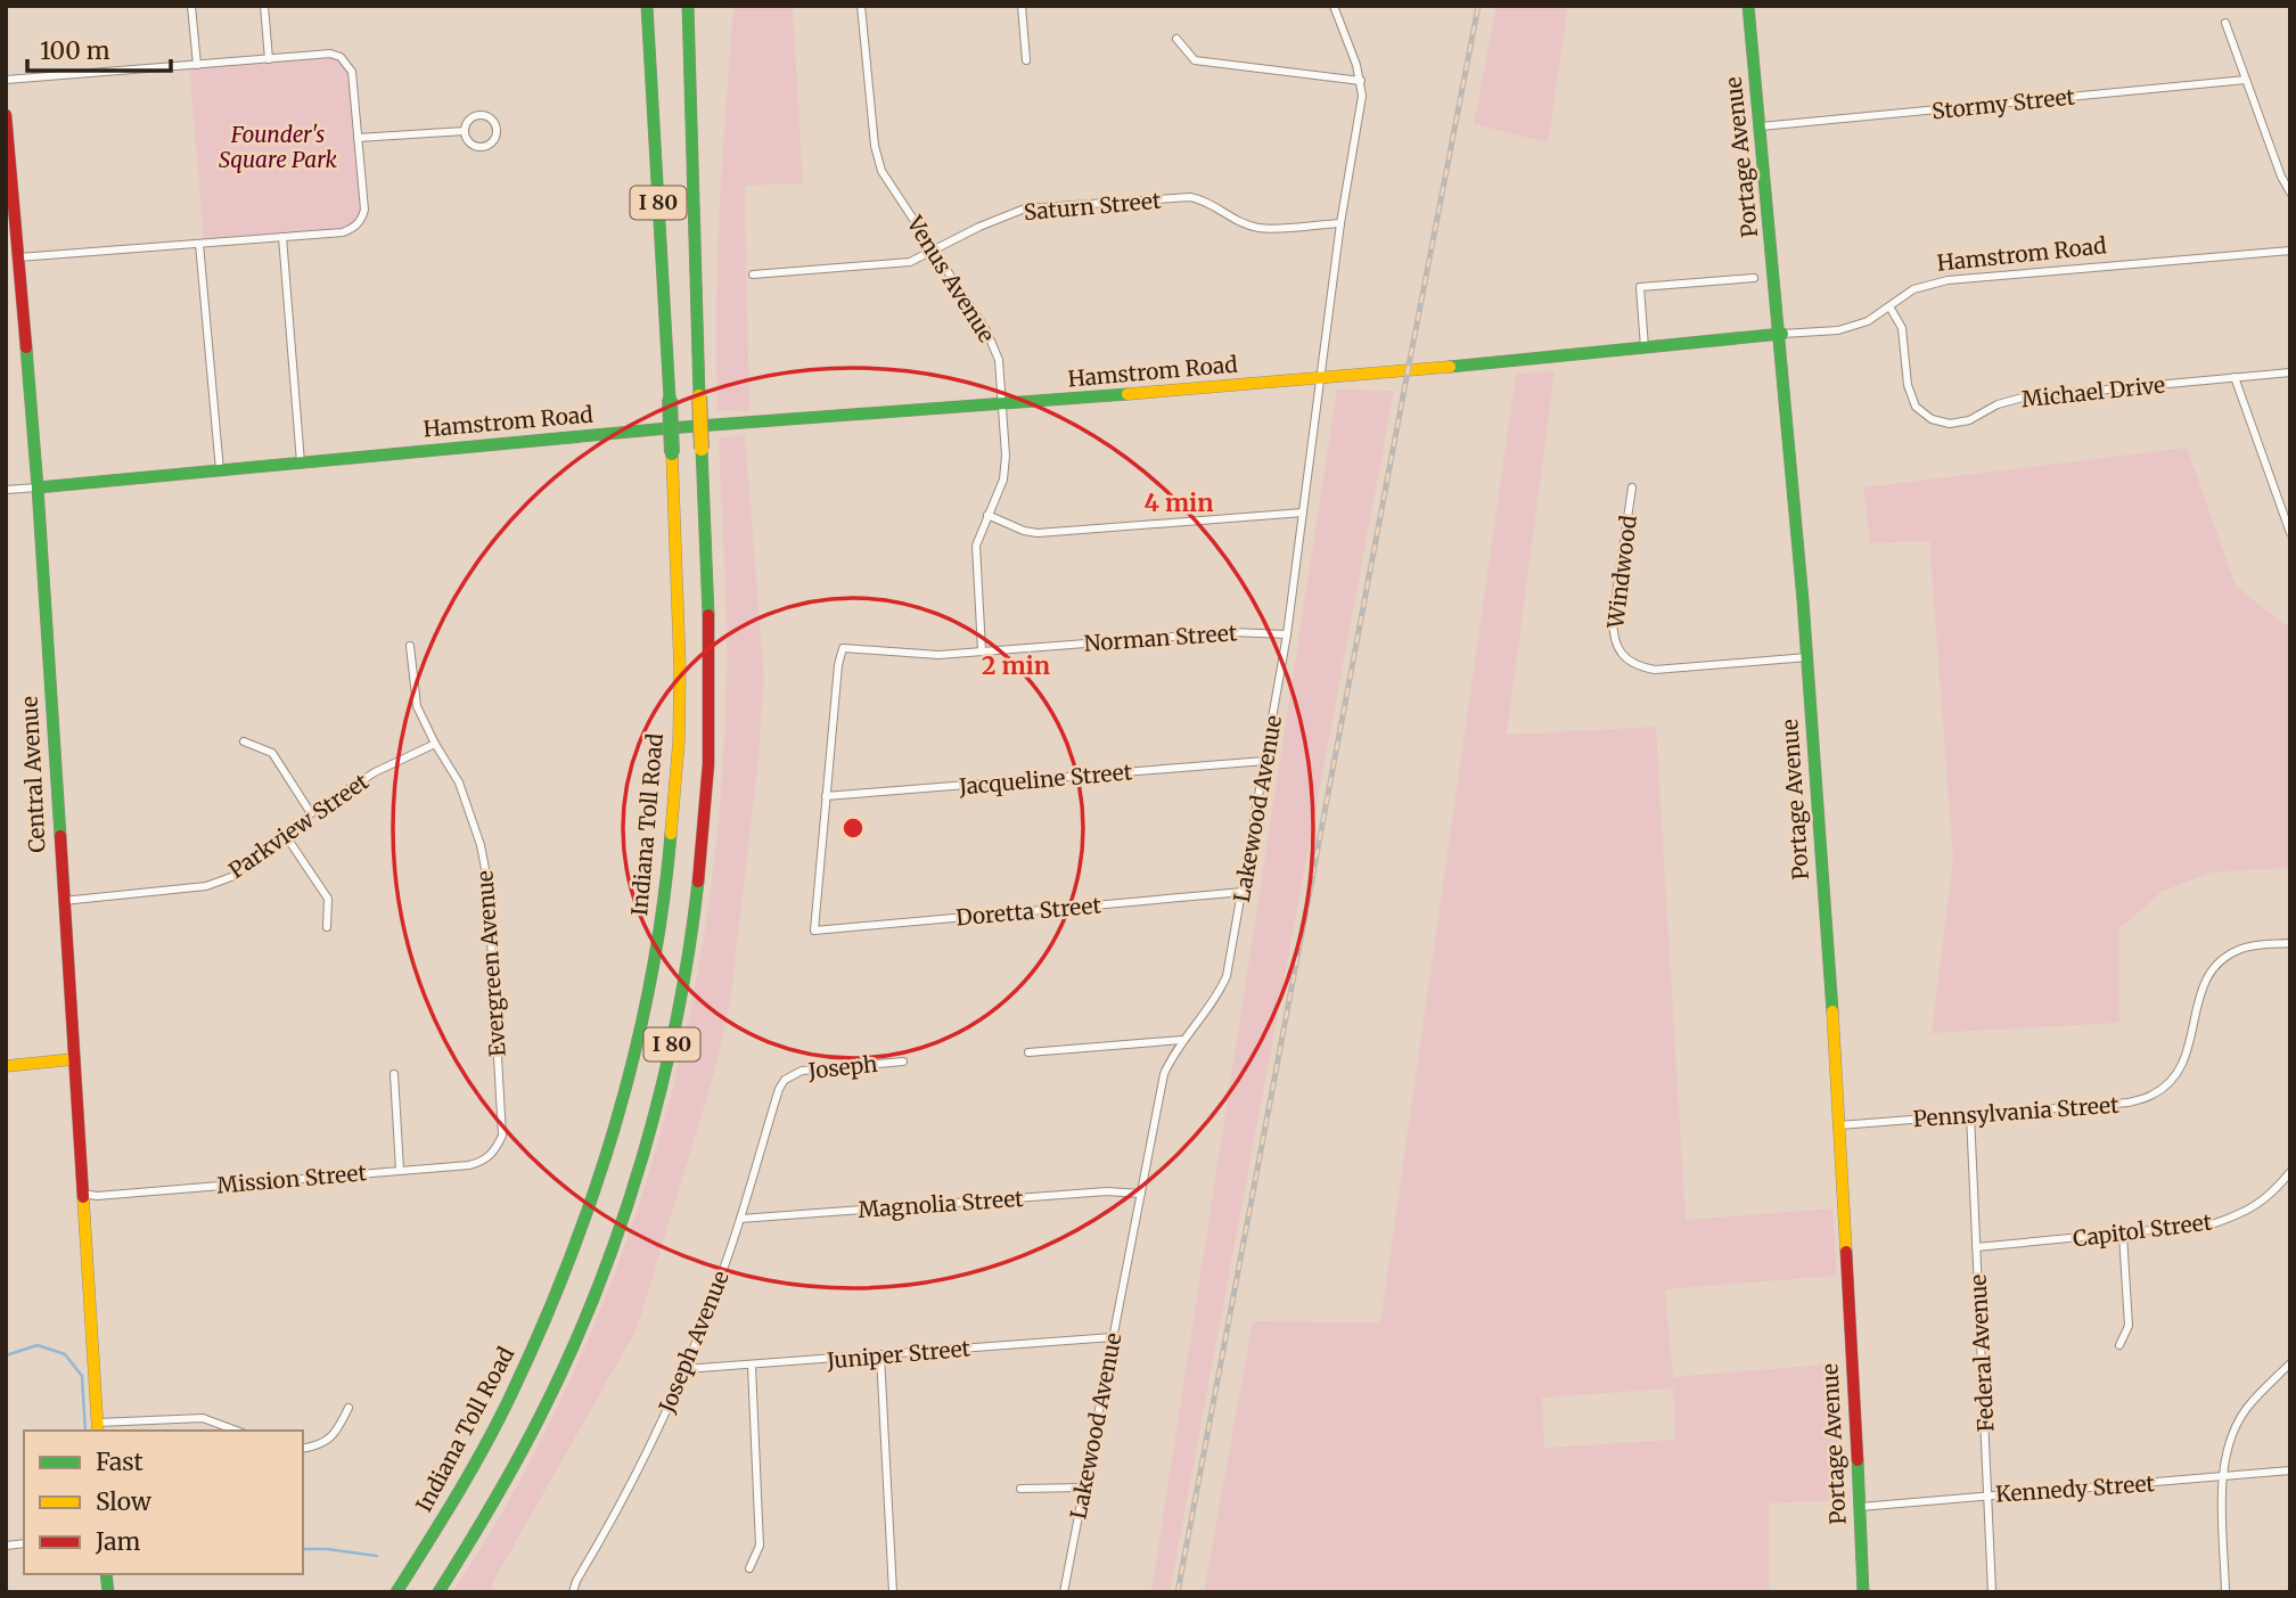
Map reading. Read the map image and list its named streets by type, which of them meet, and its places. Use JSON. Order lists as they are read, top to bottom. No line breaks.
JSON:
{"streets":{"main road":["Portage Avenue","I 80","Hamstrom Road","Central Avenue","Indiana Toll Road"],"street":["Stormy Street","Saturn Street","Venus Avenue","Michael Drive","Windwood","Norman Street","Jacqueline Street","Lakewood Avenue","Parkview Street","Doretta Street","Evergreen Avenue","Joseph","Pennsylvania Street","Mission Street","Magnolia Street","Capitol Street","Joseph Avenue","Federal Avenue","Juniper Street","Kennedy Street"]},"crossings":[["Stormy Street","Portage Avenue"],["Portage Avenue","Hamstrom Road"],["Portage Avenue","Windwood"],["Portage Avenue","Pennsylvania Street"],["Portage Avenue","Kennedy Street"],["Saturn Street","Venus Avenue"],["Saturn Street","Lakewood Avenue"],["Hamstrom Road","Venus Avenue"],["Hamstrom Road","Michael Drive"],["Hamstrom Road","Central Avenue"],["Hamstrom Road","Lakewood Avenue"],["Venus Avenue","Norman Street"],["Norman Street","Jacqueline Street"],["Norman Street","Lakewood Avenue"],["Norman Street","Doretta Street"],["Central Avenue","Parkview Street"],["Central Avenue","Mission Street"],["Jacqueline Street","Lakewood Avenue"],["Jacqueline Street","Doretta Street"],["Lakewood Avenue","Doretta Street"],["Lakewood Avenue","Magnolia Street"],["Lakewood Avenue","Juniper Street"],["Parkview Street","Evergreen Avenue"],["Evergreen Avenue","Mission Street"],["Joseph","Joseph Avenue"],["Pennsylvania Street","Federal Avenue"],["Magnolia Street","Joseph Avenue"],["Capitol Street","Federal Avenue"],["Joseph Avenue","Juniper Street"],["Federal Avenue","Kennedy Street"]],"parks":["Founder's Square Park"],"legend":["Fast","Slow","Jam"],"scale_bar":"100 m","rings":["4 min","2 min"]}
